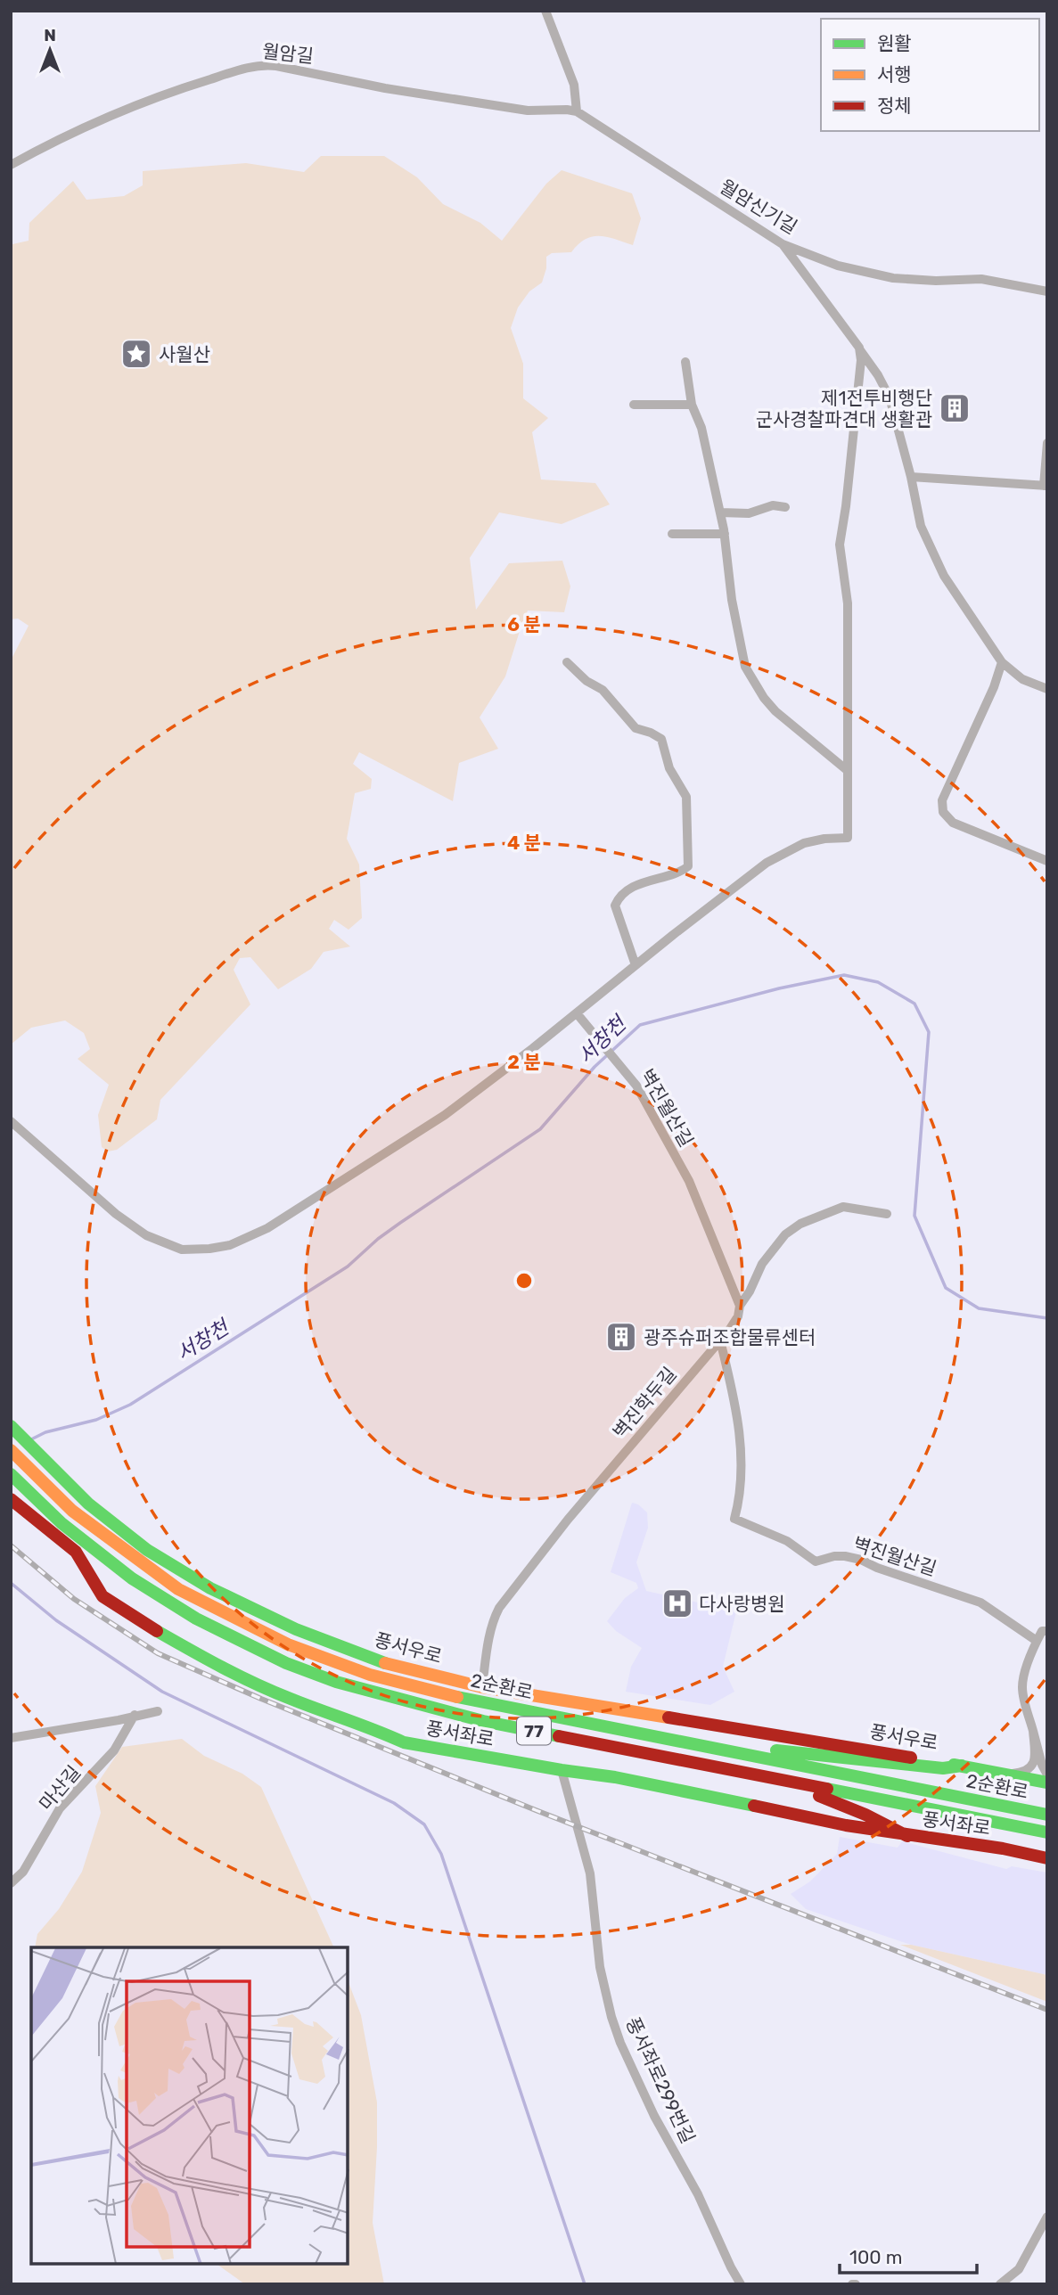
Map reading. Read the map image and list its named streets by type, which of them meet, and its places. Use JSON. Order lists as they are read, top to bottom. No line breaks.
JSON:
{"streets":{"main road":["풍서우로","2순환로","77","풍서좌로"],"street":["월암길","월암신기길","벽진월산길","벽진학두길","마산길","풍서좌로299번길"]},"crossings":[["월암길","월암신기길"],["벽진월산길","벽진학두길"],["벽진학두길","풍서우로"],["풍서좌로","풍서좌로299번길"]],"water":["서창천"],"places":{"place":["사월산"],"building":["제1전투비행단 군사경찰파견대 생활관","광주슈퍼조합물류센터"],"hospital":["다사랑병원"]},"legend":["원활","서행","정체"],"scale_bar":"100 m","north":"top","rings":["6 분","4 분","2 분"]}
